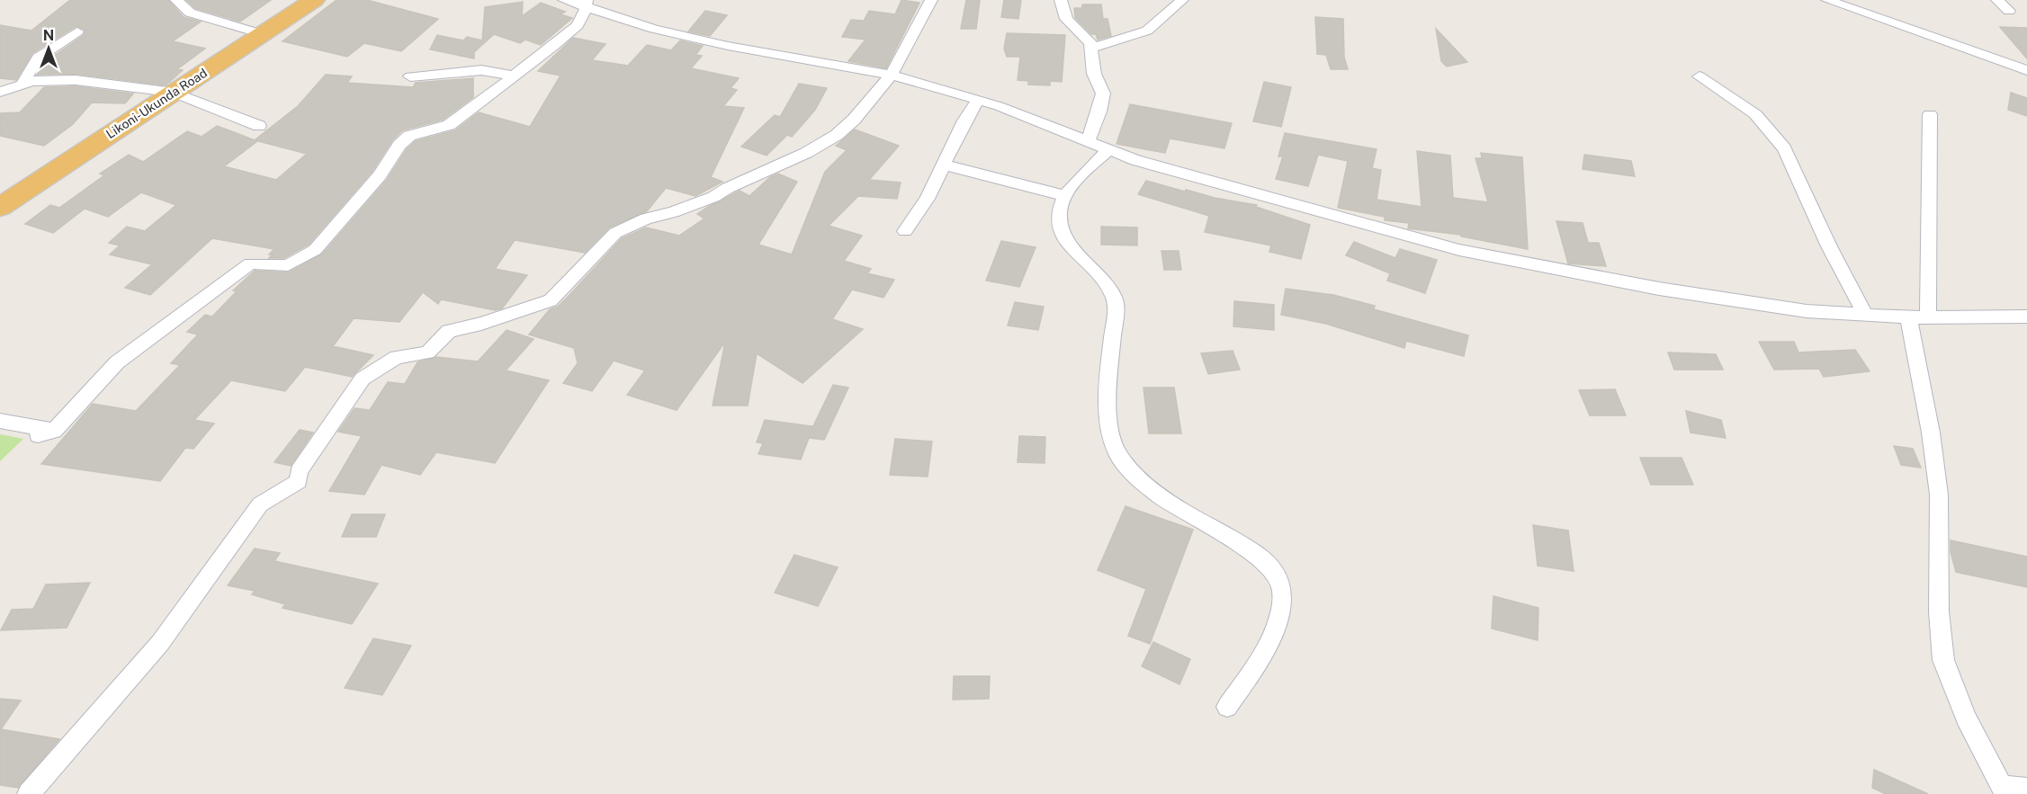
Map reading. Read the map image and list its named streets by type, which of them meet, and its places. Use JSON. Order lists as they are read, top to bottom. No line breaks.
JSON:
{"streets":{"highway":["Likoni-Ukunda Road"]},"north":"top"}
